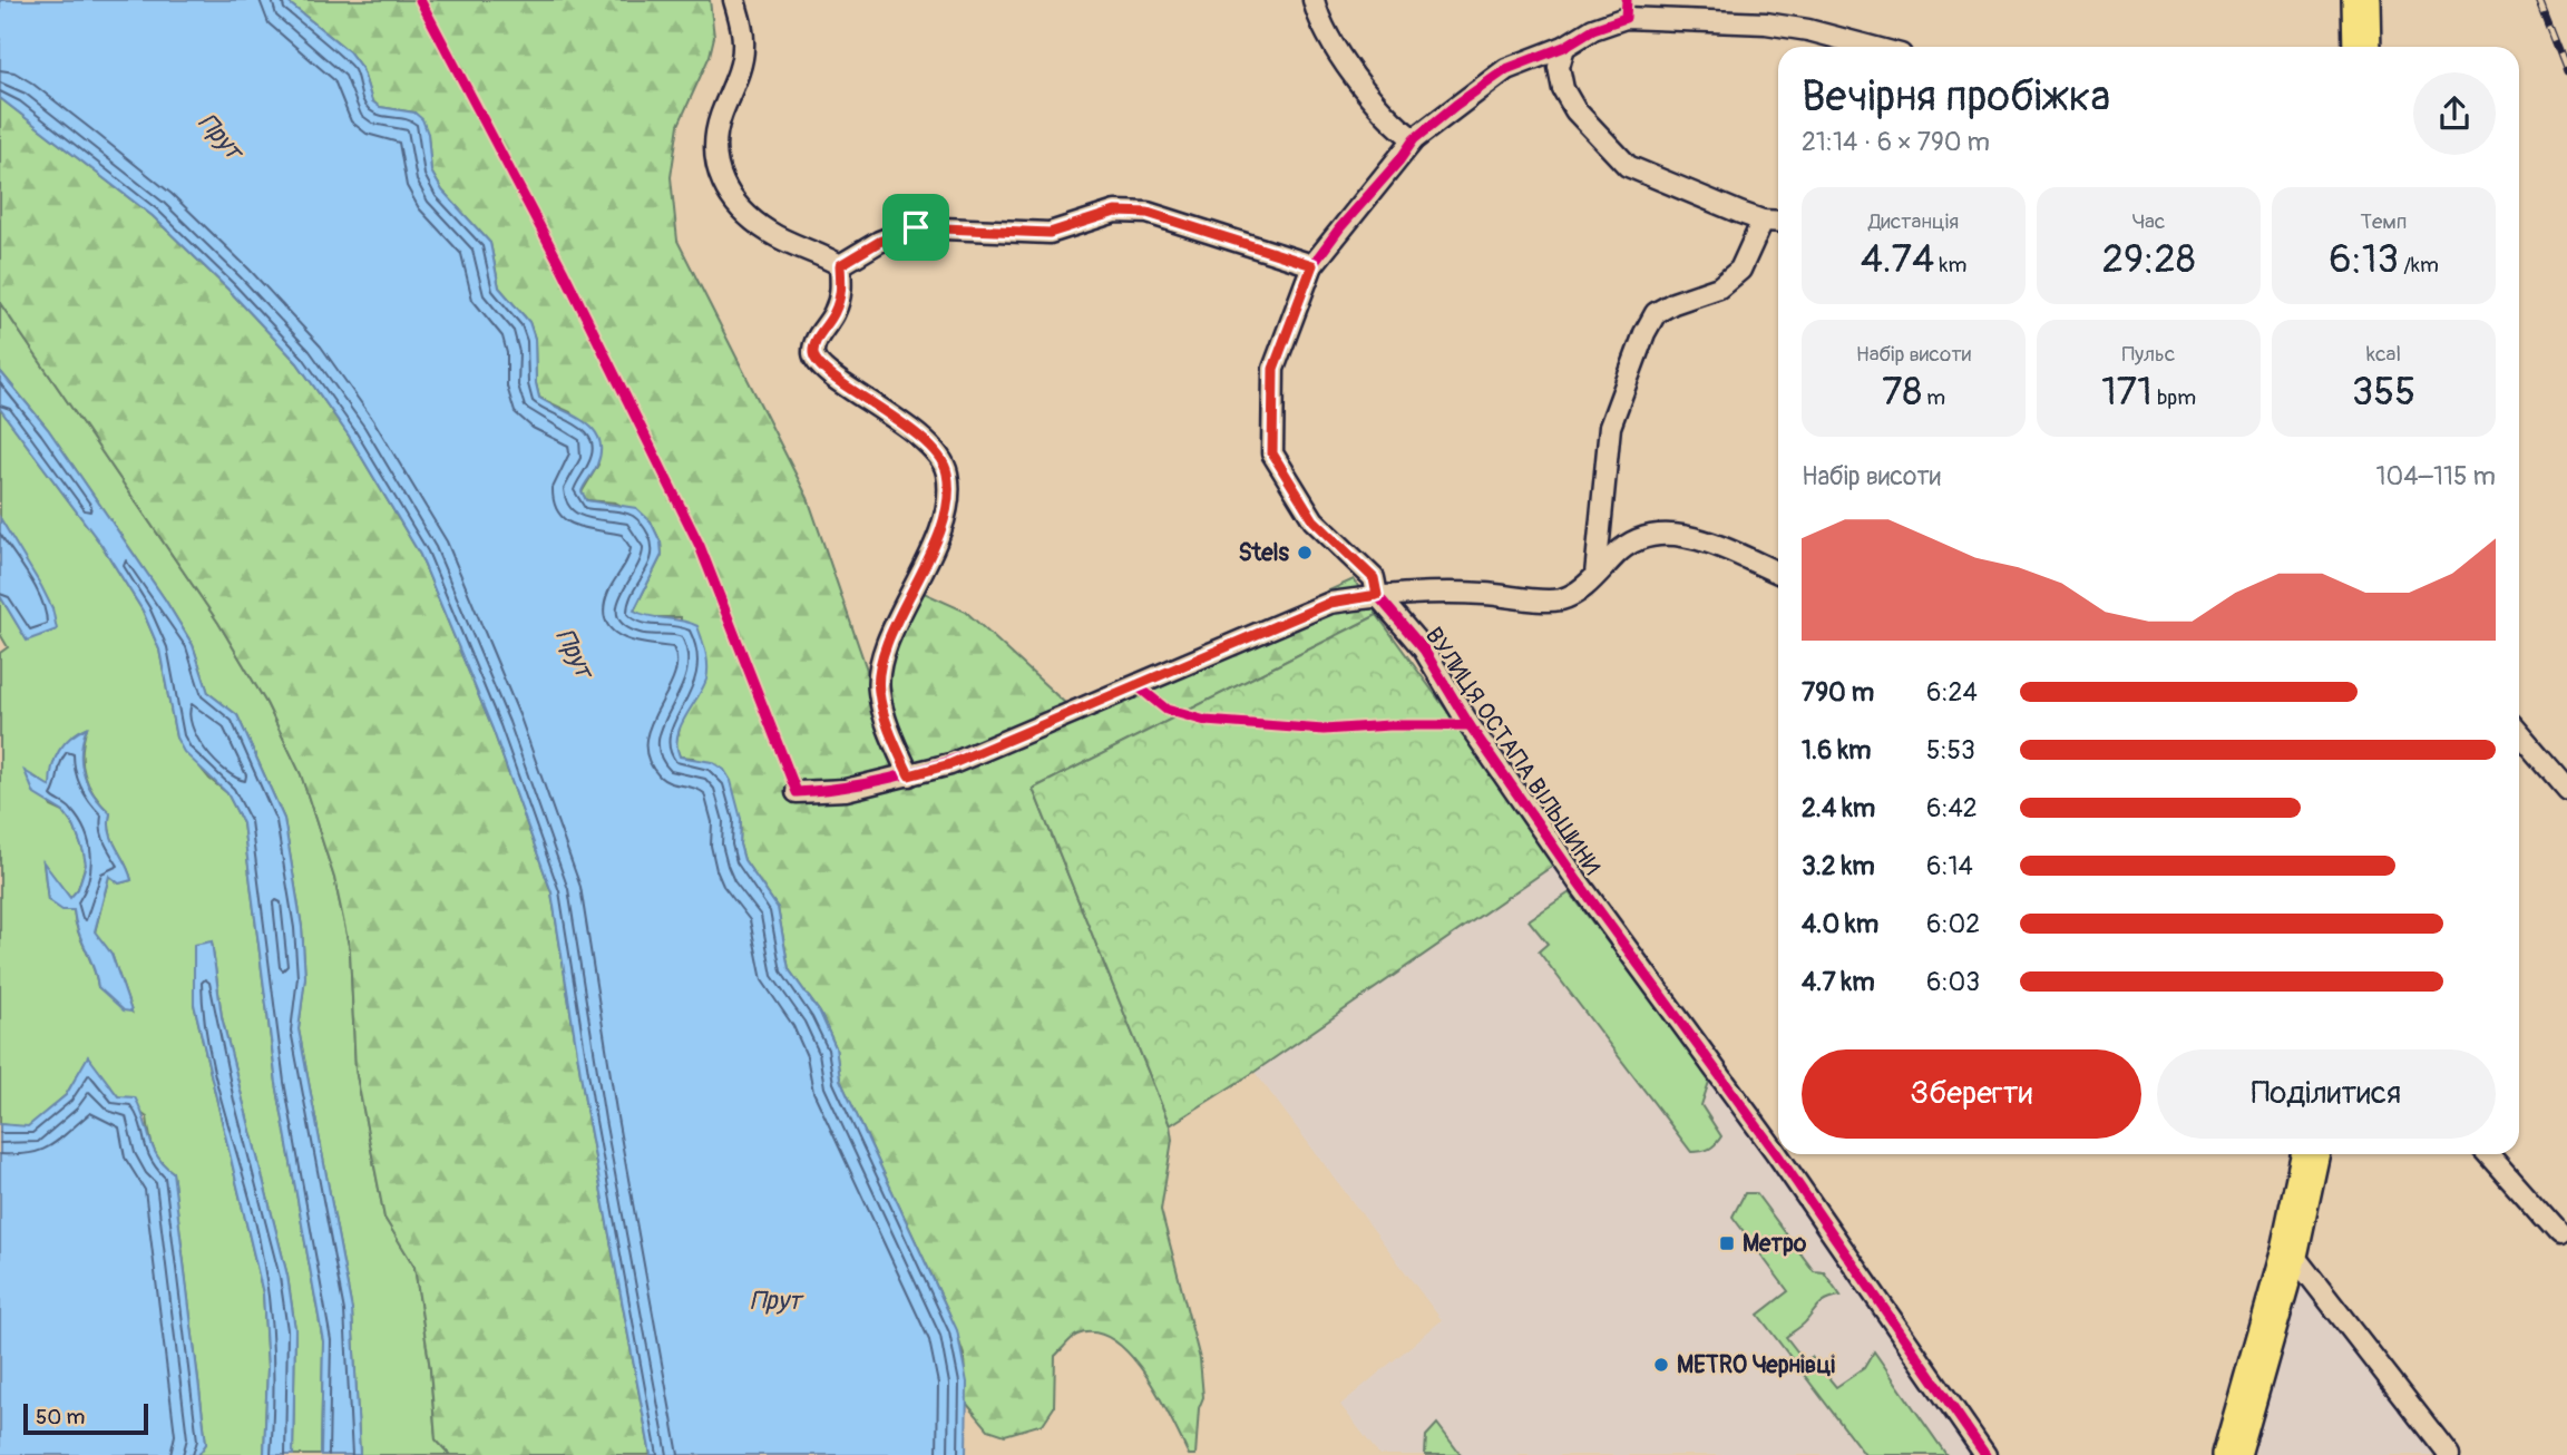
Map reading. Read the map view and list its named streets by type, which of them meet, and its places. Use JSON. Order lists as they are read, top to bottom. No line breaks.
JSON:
{"streets":{"street":["ВУЛИЦЯ ОСТАПА ВІЛЬШИНИ"]},"water":["Прут"],"places":{"other":["Stels","METRO Чернівці"],"transit":["Метро"]},"scale_bar":"50 m","page":{"heading":["Вечірня пробіжка","21:14 · 6 × 790 m"],"stats":[["Дистанція","4.74 km"],["Час","29:28"],["Темп","6:13 /km"],["Набір висоти","78 m"],["Пульс","171 bpm"],["kcal","355"]],"chart":["Набір висоти","104–115 m"],"list":[{"name":"790 m","note":"6:24"},{"name":"1.6 km","note":"5:53"},{"name":"2.4 km","note":"6:42"},{"name":"3.2 km","note":"6:14"},{"name":"4.0 km","note":"6:02"},{"name":"4.7 km","note":"6:03"}],"buttons":["Зберегти","Поділитися"],"scale":"50 m"}}
